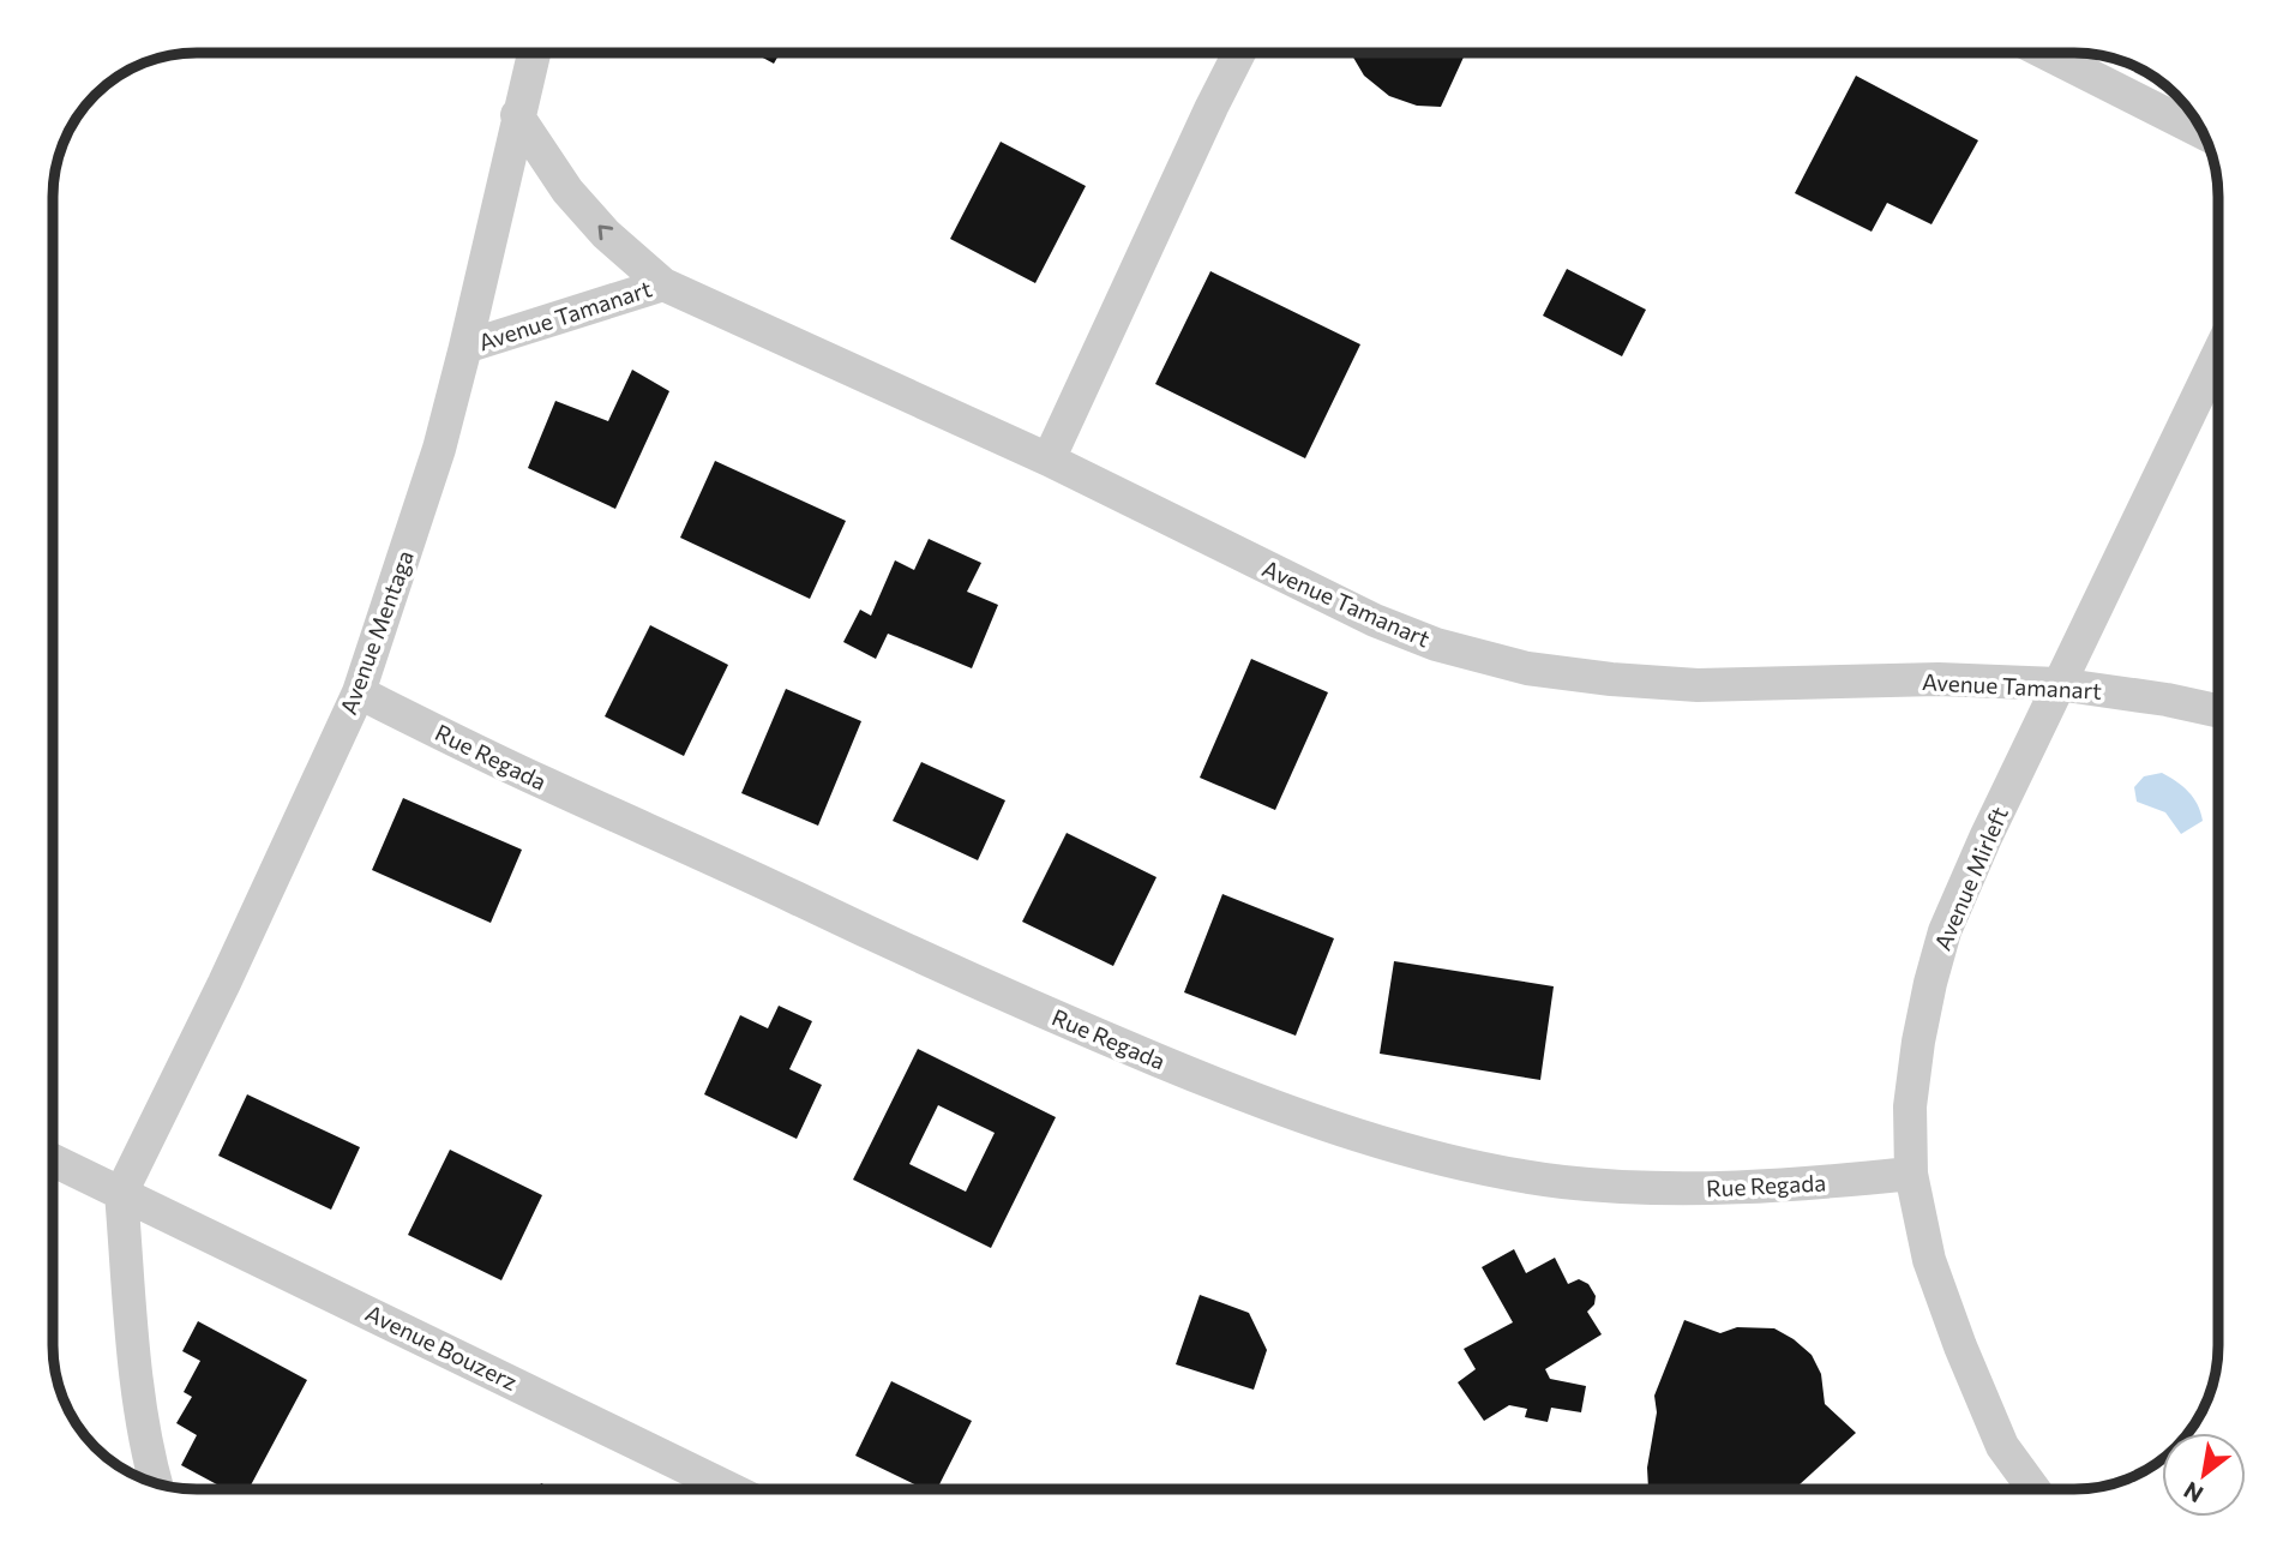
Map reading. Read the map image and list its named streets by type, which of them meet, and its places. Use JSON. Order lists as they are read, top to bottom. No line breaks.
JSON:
{"streets":{"street":["Avenue Tamanart","Avenue Mentaga","Rue Regada","Avenue Mirleft","Avenue Bouzerz"]},"crossings":[["Avenue Tamanart","Avenue Mentaga"],["Avenue Tamanart","Avenue Mirleft"],["Avenue Mentaga","Rue Regada"],["Avenue Mentaga","Avenue Bouzerz"],["Rue Regada","Avenue Mirleft"]],"north":"bottom left"}
